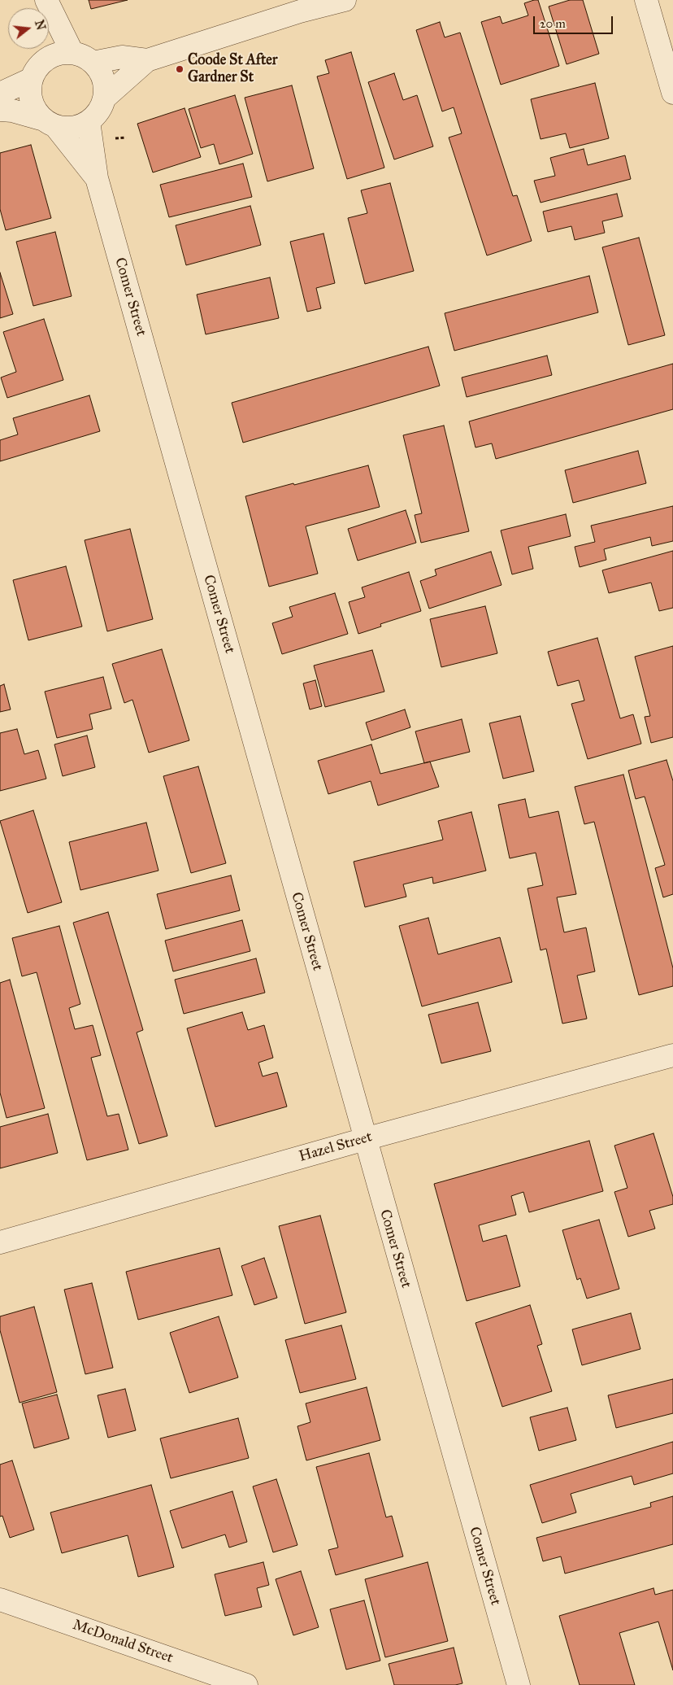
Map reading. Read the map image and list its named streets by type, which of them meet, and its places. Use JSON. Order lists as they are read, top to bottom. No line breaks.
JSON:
{"streets":{"street":["Comer Street","Hazel Street","McDonald Street"]},"crossings":[["Comer Street","Hazel Street"]],"places":["Coode St After Gardner St"],"scale_bar":"20 m","north":"right"}
